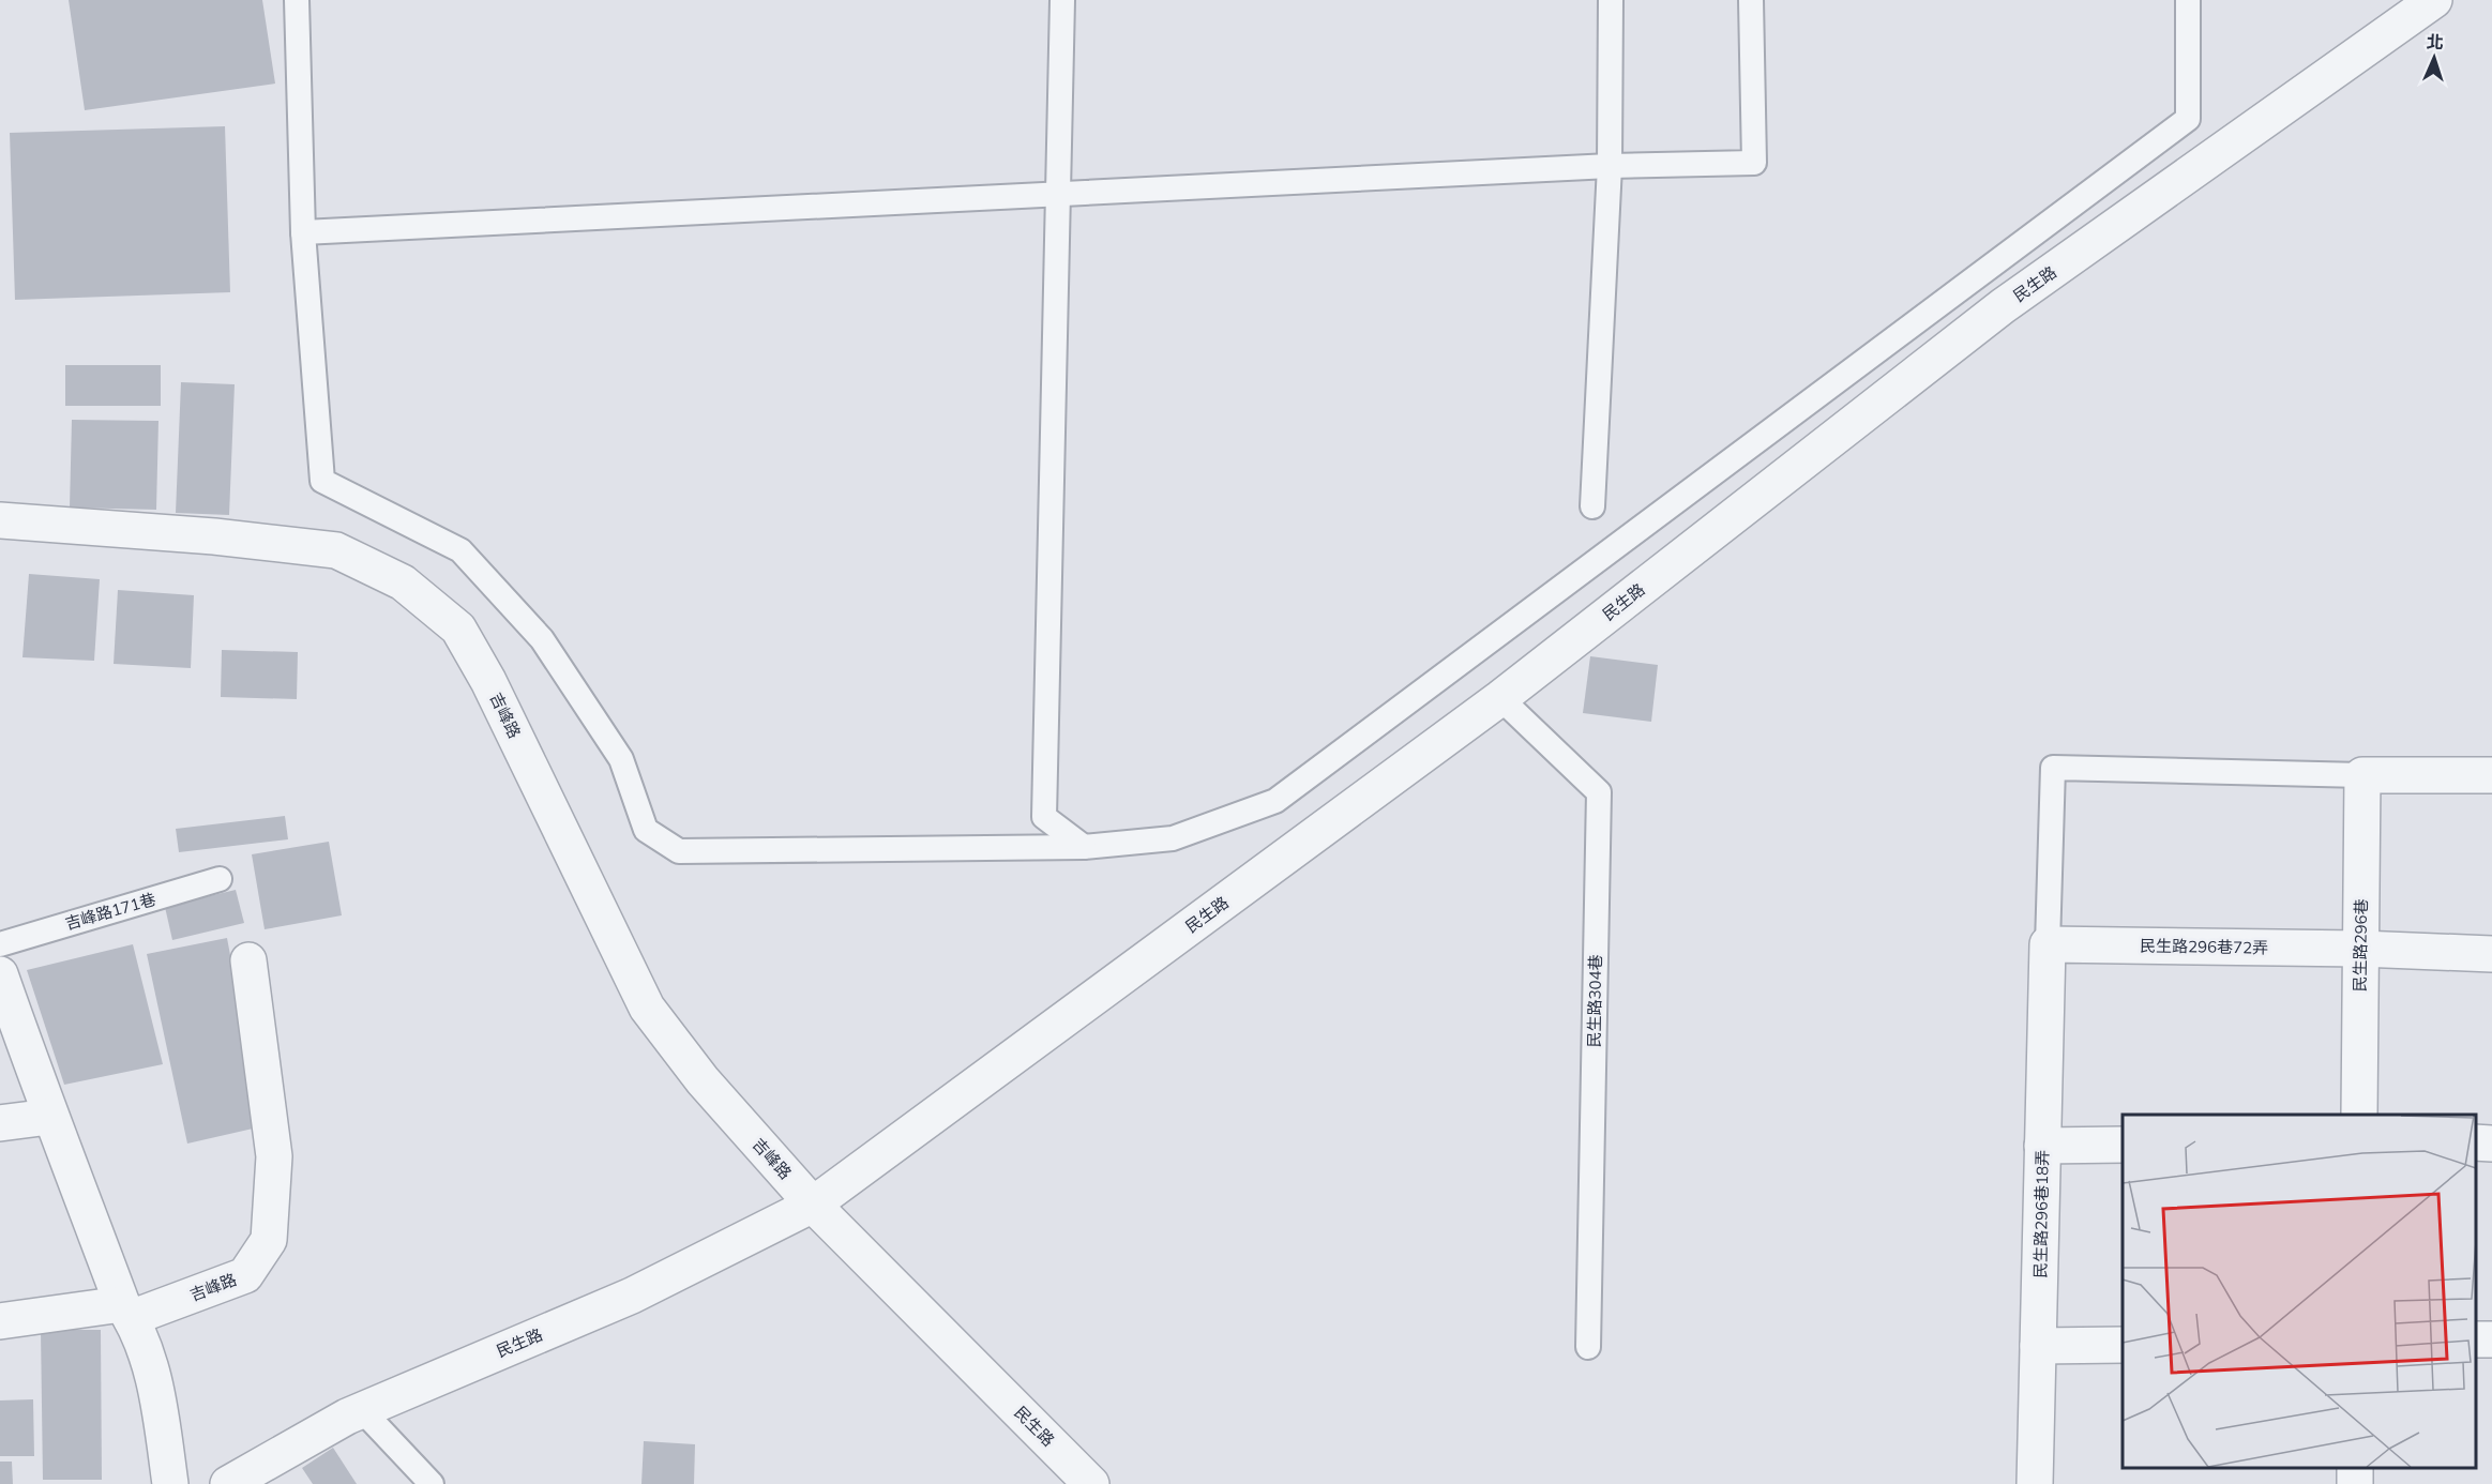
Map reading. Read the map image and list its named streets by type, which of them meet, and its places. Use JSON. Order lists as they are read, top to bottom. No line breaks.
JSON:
{"streets":{"street":["民生路","吉峰路","民生路296巷","民生路296巷72弄","民生路296巷18弄"],"lane":["吉峰路171巷","民生路304巷"]},"crossings":[["民生路","吉峰路"],["民生路","民生路304巷"],["民生路296巷","民生路296巷72弄"],["民生路296巷72弄","民生路296巷18弄"]],"north":"top"}
